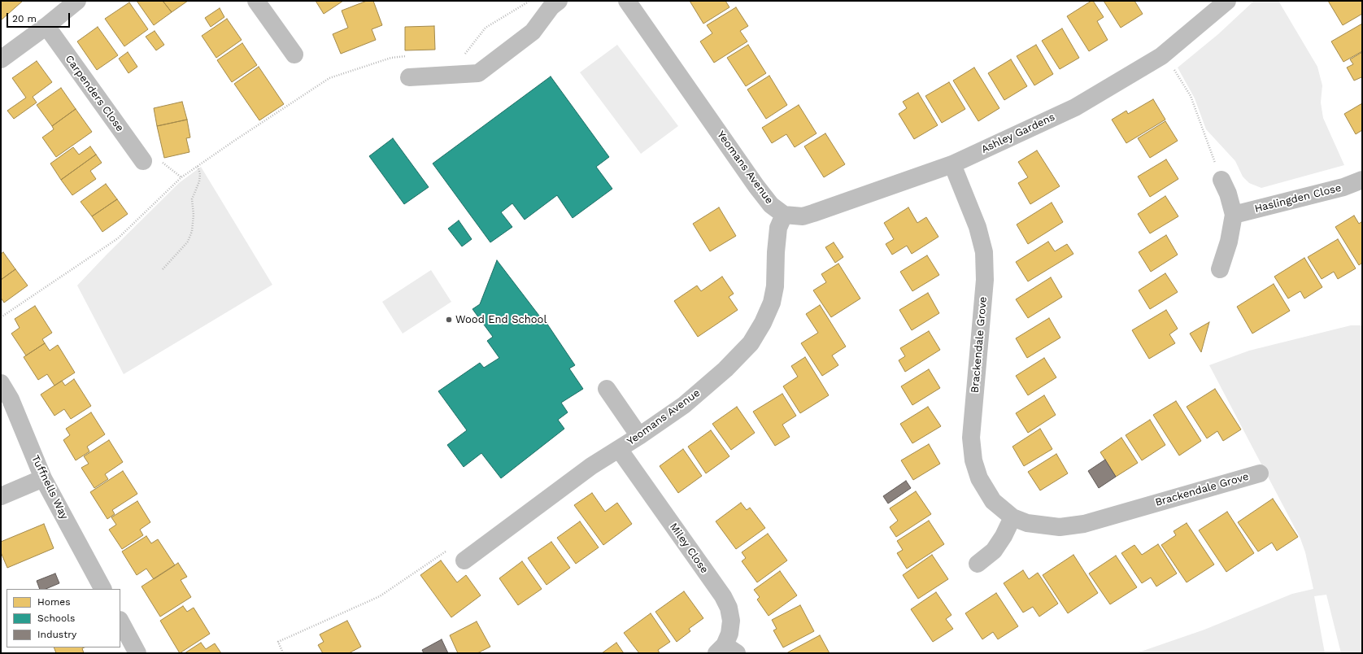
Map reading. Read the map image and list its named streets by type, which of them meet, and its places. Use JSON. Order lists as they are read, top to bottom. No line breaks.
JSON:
{"streets":{"street":["Carpenders Close","Ashley Gardens","Yeomans Avenue","Haslingden Close","Brackendale Grove","Tuffnells Way","Miley Close"]},"crossings":[["Ashley Gardens","Yeomans Avenue"],["Ashley Gardens","Brackendale Grove"],["Yeomans Avenue","Miley Close"]],"places":["Wood End School"],"legend":["Homes","Schools","Industry"],"scale_bar":"20 m"}
